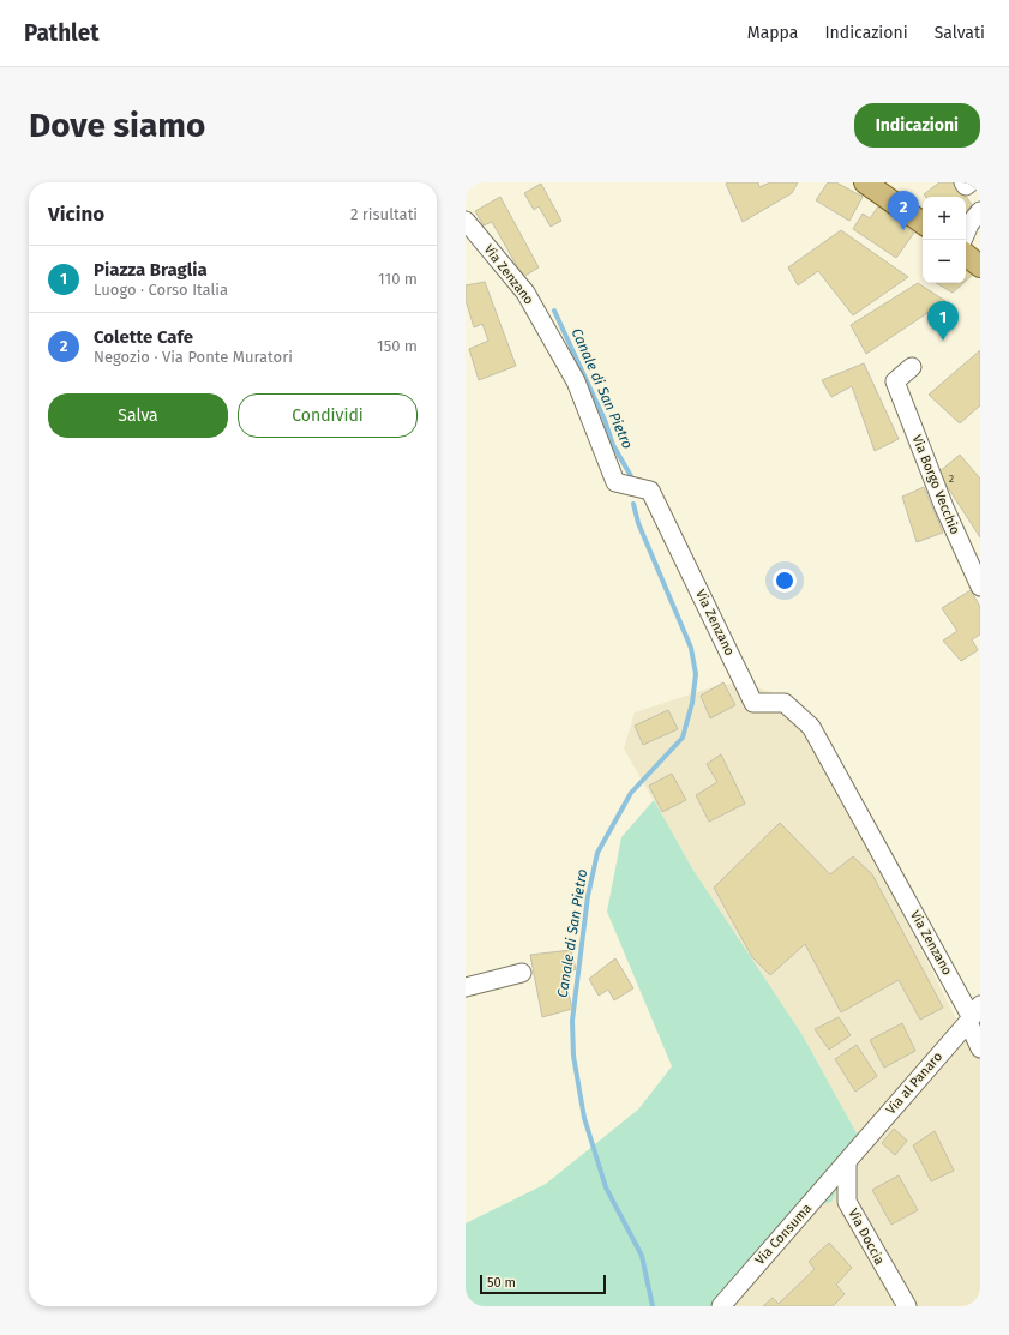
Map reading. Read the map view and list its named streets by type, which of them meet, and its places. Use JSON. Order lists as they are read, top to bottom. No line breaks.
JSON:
{"streets":{"street":["Via Zenzano","Via Borgo Vecchio","Via al Panaro","Via Consuma","Via Doccia"]},"crossings":[["Via Zenzano","Via al Panaro"],["Via al Panaro","Via Consuma"],["Via al Panaro","Via Doccia"],["Via Consuma","Via Doccia"]],"water":["Canale di San Pietro"],"house_numbers":["2"],"scale_bar":"50 m","page":{"header":"Pathlet","nav":["Mappa","Indicazioni","Salvati"],"buttons":["Indicazioni",["Salva","Condividi"]],"title":"Dove siamo","heading":["Vicino","2 risultati"],"pins":["2","1"],"map_buttons":["+","−"],"list":[{"mark":"1","name":"Piazza Braglia","note":"Luogo · Corso Italia","value":"110 m"},{"mark":"2","name":"Colette Cafe","note":"Negozio · Via Ponte Muratori","value":"150 m"}],"scale":"50 m"}}
